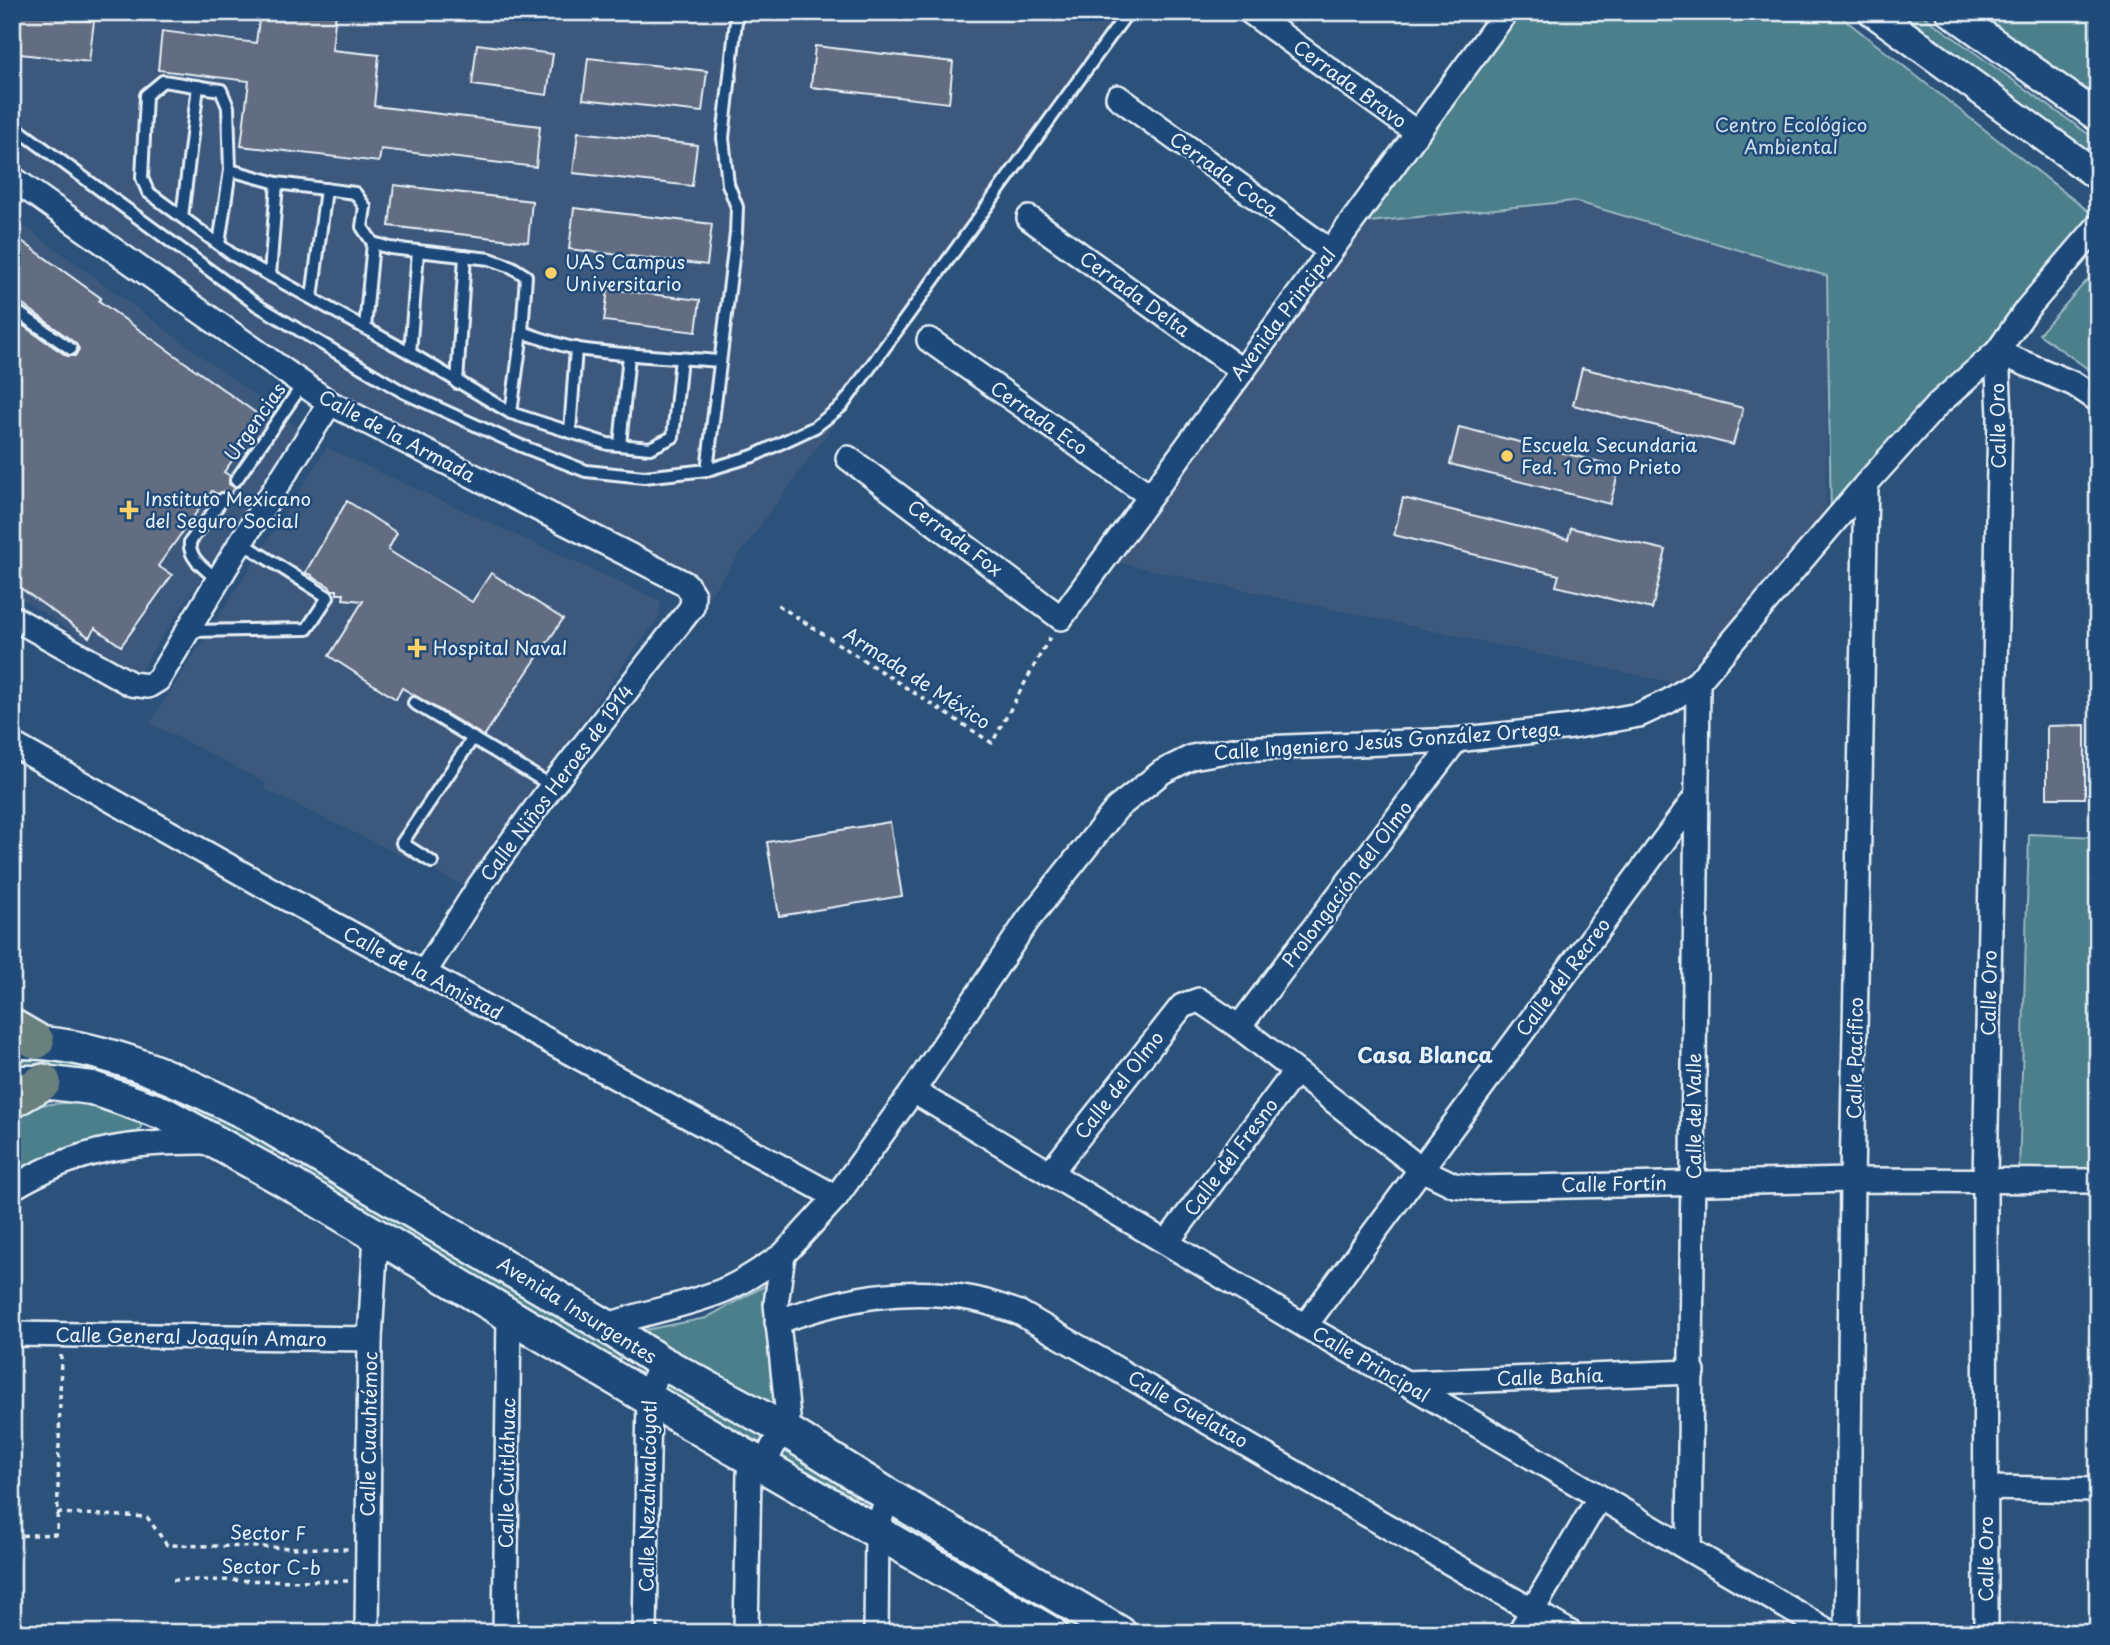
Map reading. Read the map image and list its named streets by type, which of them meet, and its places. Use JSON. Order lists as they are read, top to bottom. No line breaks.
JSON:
{"streets":{"main road":["Avenida Insurgentes"],"street":["Cerrada Bravo","Cerrada Coca","Cerrada Delta","Avenida Principal","Cerrada Eco","Calle Oro","Calle de la Armada","Cerrada Fox","Calle Ingeniero Jesús González Ortega","Calle Niños Heroes de 1914","Prolongación del Olmo","Calle de la Amistad","Calle del Recreo","Calle Pacífico","Calle del Olmo","Calle del Valle","Calle del Fresno","Calle Fortín","Calle General Joaquín Amaro","Calle Principal","Calle Bahía","Calle Guelatao","Calle Cuauhtémoc","Calle Cuitláhuac","Calle Nezahualcóyotl"],"lane":["Urgencias"],"path":["Armada de México","Sector F","Sector C-b"]},"crossings":[["Cerrada Bravo","Avenida Principal"],["Cerrada Coca","Avenida Principal"],["Cerrada Delta","Avenida Principal"],["Avenida Principal","Cerrada Eco"],["Avenida Principal","Cerrada Fox"],["Avenida Principal","Armada de México"],["Urgencias","Calle de la Armada"],["Calle Oro","Calle Ingeniero Jesús González Ortega"],["Calle Oro","Calle Fortín"],["Calle de la Armada","Calle Niños Heroes de 1914"],["Cerrada Fox","Armada de México"],["Calle Ingeniero Jesús González Ortega","Prolongación del Olmo"],["Calle Ingeniero Jesús González Ortega","Calle de la Amistad"],["Calle Ingeniero Jesús González Ortega","Calle Pacífico"],["Calle Ingeniero Jesús González Ortega","Calle del Valle"],["Calle Ingeniero Jesús González Ortega","Avenida Insurgentes"],["Calle Ingeniero Jesús González Ortega","Calle Principal"],["Calle Niños Heroes de 1914","Calle de la Amistad"],["Prolongación del Olmo","Calle Fortín"],["Calle del Recreo","Calle del Valle"],["Calle del Recreo","Calle Fortín"],["Calle del Recreo","Calle Principal"],["Calle Pacífico","Calle Fortín"],["Calle del Olmo","Calle Fortín"],["Calle del Olmo","Calle Principal"],["Calle del Valle","Calle Fortín"],["Calle del Valle","Calle Principal"],["Calle del Valle","Calle Bahía"],["Calle del Fresno","Calle Fortín"],["Calle del Fresno","Calle Principal"],["Avenida Insurgentes","Calle Cuauhtémoc"],["Avenida Insurgentes","Calle Cuitláhuac"],["Avenida Insurgentes","Calle Nezahualcóyotl"],["Calle General Joaquín Amaro","Calle Cuauhtémoc"],["Calle Principal","Calle Bahía"],["Calle Cuauhtémoc","Sector F"],["Calle Cuauhtémoc","Sector C-b"]],"districts":["Casa Blanca"],"parks":["Centro Ecológico Ambiental"],"places":{"other":["UAS Campus Universitario","Escuela Secundaria Fed. 1 Gmo Prieto"],"health":["Instituto Mexicano del Seguro Social","Hospital Naval"]}}
